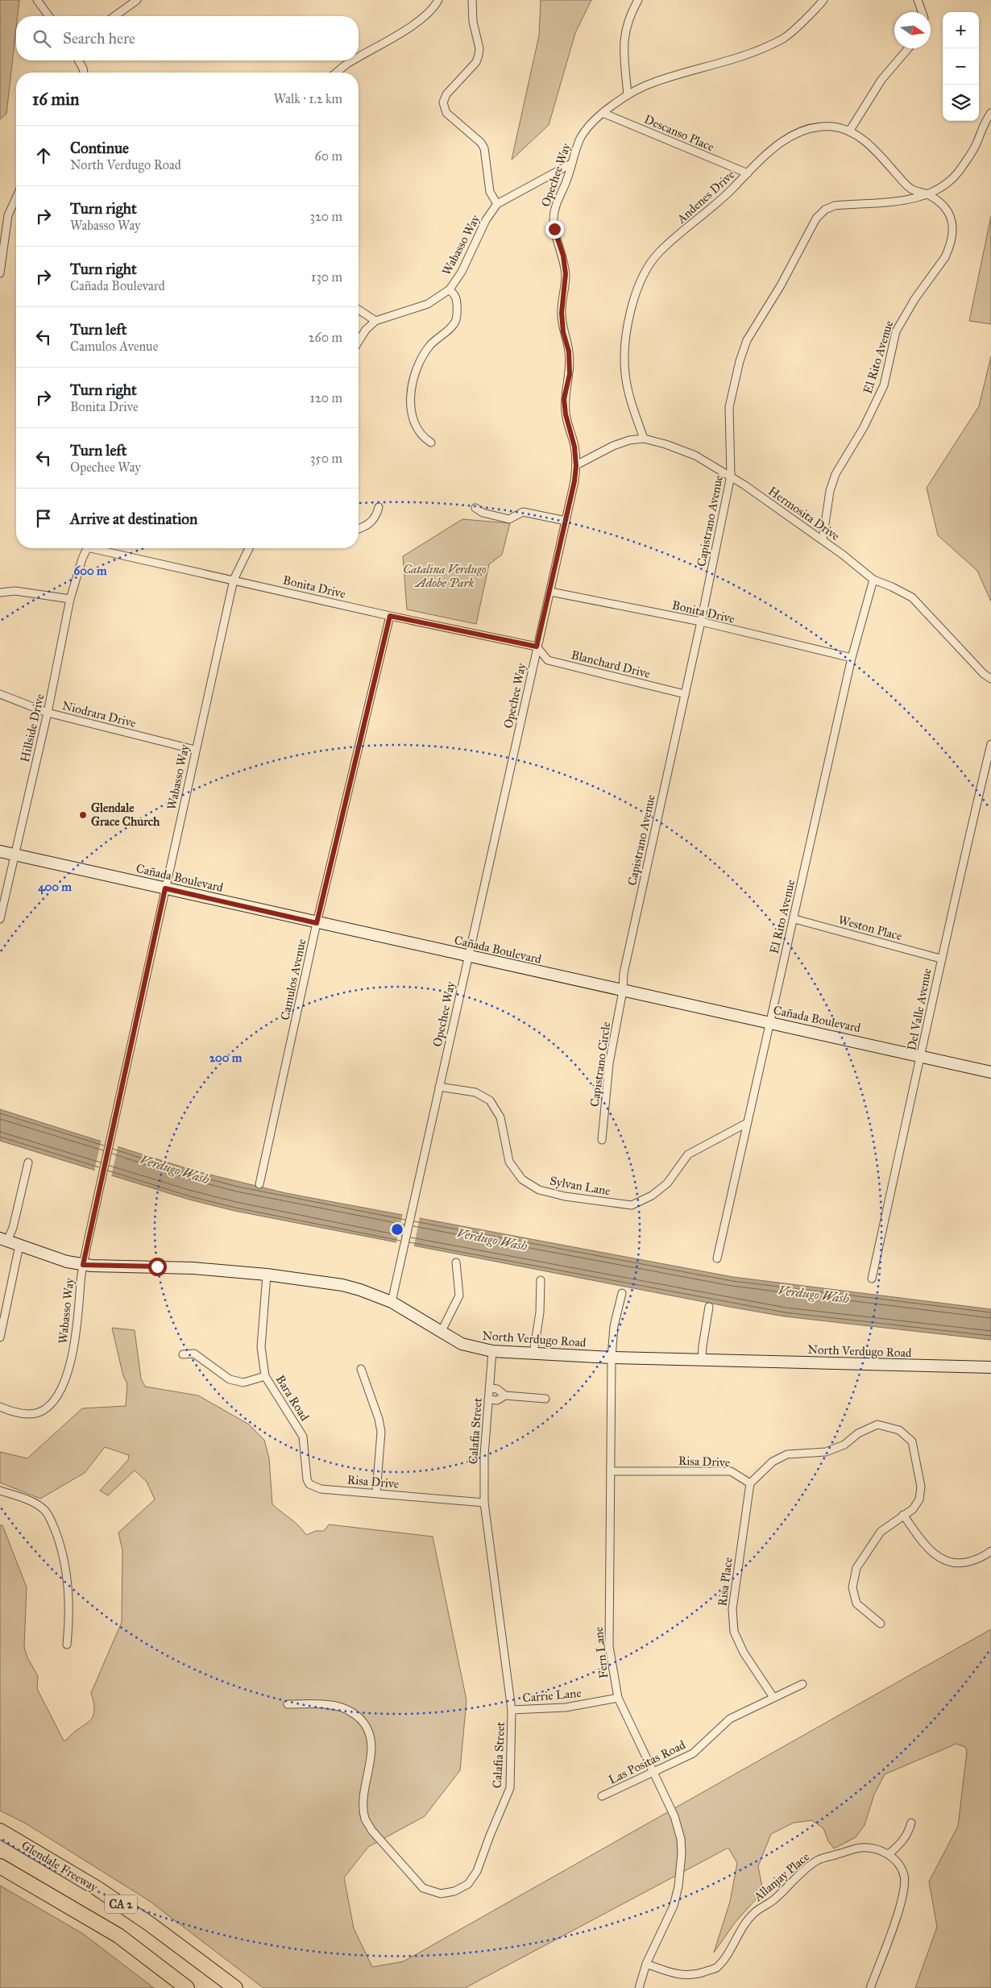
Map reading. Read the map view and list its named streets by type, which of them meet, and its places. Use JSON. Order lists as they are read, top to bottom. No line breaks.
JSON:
{"streets":{"highway":["Glendale Freeway","CA 2"],"main road":["Cañada Boulevard","North Verdugo Road"],"street":["Descanso Place","Opechee Way","Andenes Drive","Wabasso Way","El Rito Avenue","Hermosita Drive","Capistrano Avenue","Bonita Drive","Blanchard Drive","Niodrara Drive","Hillside Drive","Weston Place","Camulos Avenue","Del Valle Avenue","Capistrano Circle","Sylvan Lane","Bara Road","Calafia Street","Risa Drive","Risa Place","Fern Lane","Carrie Lane","Las Positas Road","Allanjay Place"]},"crossings":[["Descanso Place","Opechee Way"],["Descanso Place","Andenes Drive"],["Opechee Way","Wabasso Way"],["Opechee Way","Hermosita Drive"],["Opechee Way","Bonita Drive"],["Opechee Way","Blanchard Drive"],["Opechee Way","Cañada Boulevard"],["Opechee Way","Sylvan Lane"],["Opechee Way","North Verdugo Road"],["Andenes Drive","El Rito Avenue"],["Andenes Drive","Hermosita Drive"],["Andenes Drive","Capistrano Avenue"],["Wabasso Way","Bonita Drive"],["Wabasso Way","Niodrara Drive"],["Wabasso Way","Cañada Boulevard"],["Wabasso Way","North Verdugo Road"],["El Rito Avenue","Hermosita Drive"],["El Rito Avenue","Capistrano Avenue"],["El Rito Avenue","Bonita Drive"],["El Rito Avenue","Cañada Boulevard"],["El Rito Avenue","Weston Place"],["El Rito Avenue","Sylvan Lane"],["Hermosita Drive","Capistrano Avenue"],["Capistrano Avenue","Bonita Drive"],["Capistrano Avenue","Blanchard Drive"],["Capistrano Avenue","Cañada Boulevard"],["Capistrano Avenue","Capistrano Circle"],["Bonita Drive","Blanchard Drive"],["Bonita Drive","Camulos Avenue"],["Niodrara Drive","Hillside Drive"],["Hillside Drive","Cañada Boulevard"],["Cañada Boulevard","Camulos Avenue"],["Cañada Boulevard","Del Valle Avenue"],["Cañada Boulevard","Capistrano Circle"],["Weston Place","Del Valle Avenue"],["North Verdugo Road","Bara Road"],["North Verdugo Road","Calafia Street"],["North Verdugo Road","Fern Lane"],["Bara Road","Risa Drive"],["Calafia Street","Risa Drive"],["Calafia Street","Carrie Lane"],["Risa Drive","Risa Place"],["Risa Drive","Fern Lane"],["Risa Place","Las Positas Road"],["Fern Lane","Carrie Lane"],["Fern Lane","Las Positas Road"],["Fern Lane","Allanjay Place"]],"water":["Verdugo Wash"],"parks":["Catalina Verdugo Adobe Park"],"places":["Glendale Grace Church"],"north":"right","page":{"map_buttons":["+","−"],"search":"Search here","heading":["16 min","Walk · 1.2 km"],"list":[["Continue","North Verdugo Road","60 m"],["Turn right","Wabasso Way","320 m"],["Turn right","Cañada Boulevard","130 m"],["Turn left","Camulos Avenue","260 m"],["Turn right","Bonita Drive","120 m"],["Turn left","Opechee Way","350 m"],"Arrive at destination"]},"rings":["600 m","400 m","200 m"]}
